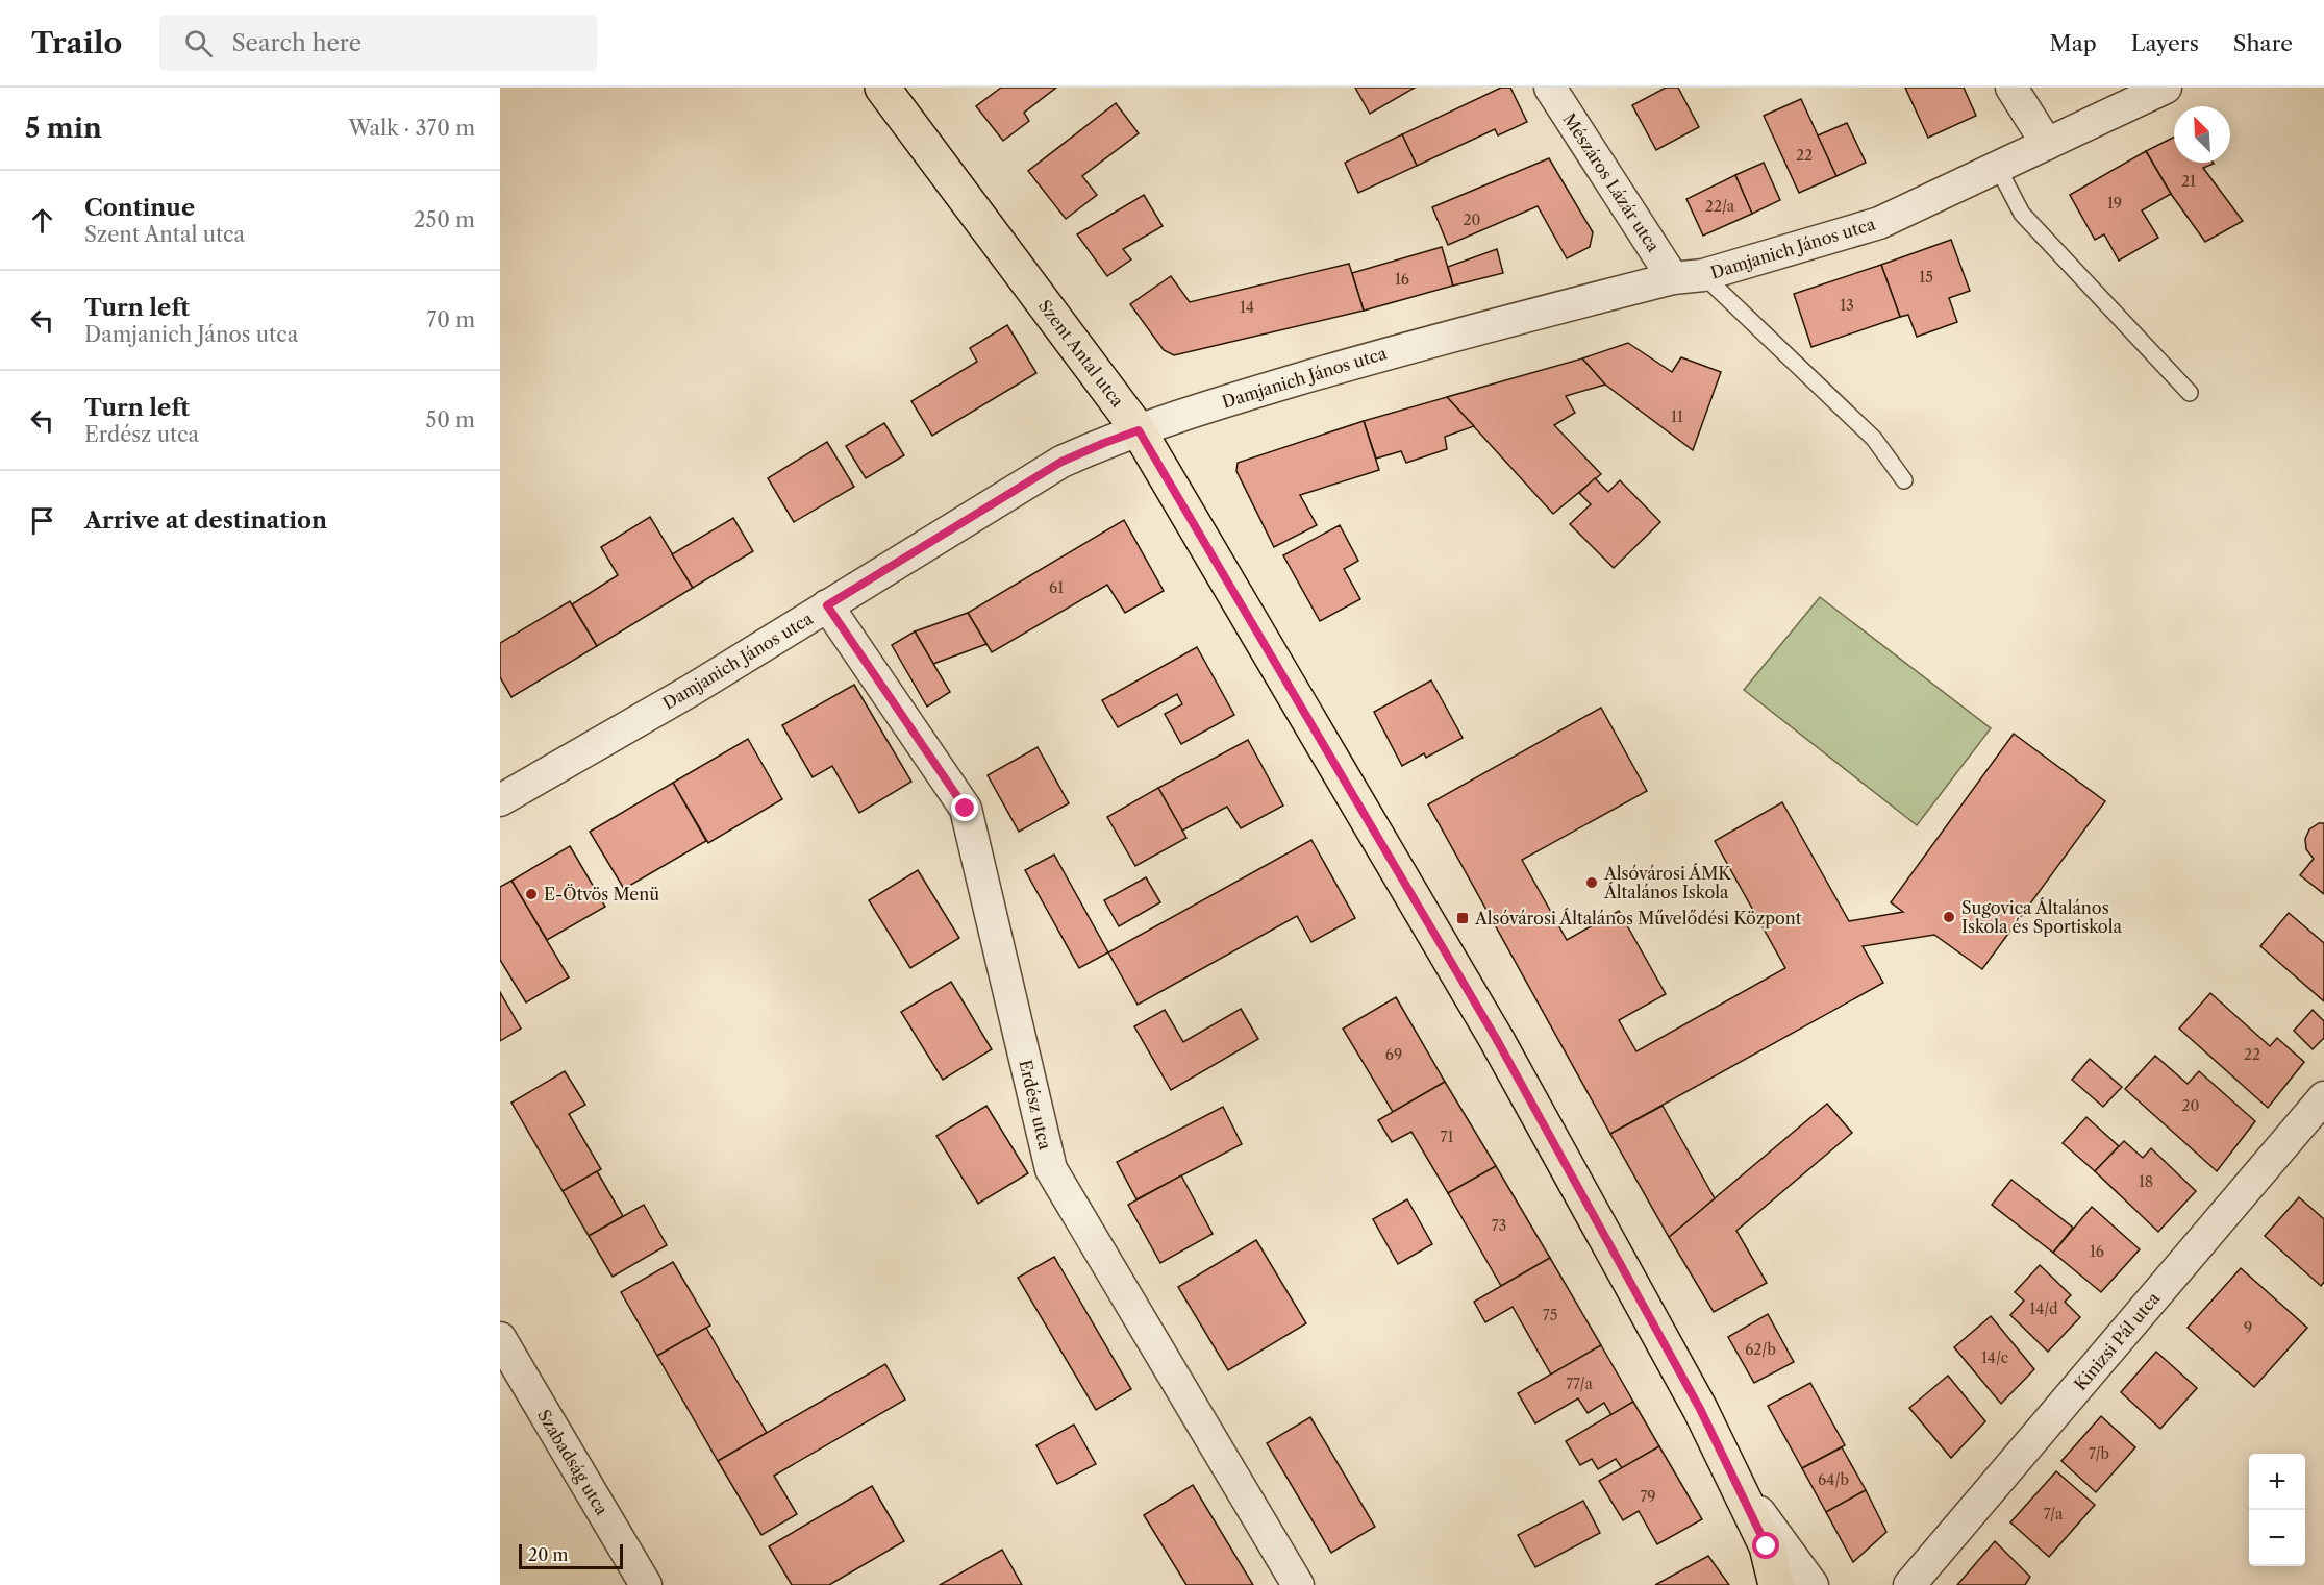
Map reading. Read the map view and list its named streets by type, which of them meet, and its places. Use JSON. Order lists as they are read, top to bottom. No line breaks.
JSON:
{"streets":{"main road":["Szent Antal utca"],"street":["Mészáros Lázár utca","Damjanich János utca","Erdész utca","Kinizsi Pál utca","Szabadság utca"]},"crossings":[["Mészáros Lázár utca","Damjanich János utca"],["Damjanich János utca","Szent Antal utca"],["Damjanich János utca","Erdész utca"]],"places":{"other":["Alsóvárosi ÁMK Általános Iskola","E-Ötvös Menü","Sugovica Általános Iskola és Sportiskola"],"transit":["Alsóvárosi Általános Művelődési Központ"]},"house_numbers":["22","21","19","22/a","20","15","16","13","14","11","61","69","22","20","71","18","73","16","14/d","75","9","62/b","14/c","77/a","7/b","64/b","79","7/a"],"scale_bar":"20 m","north":"top left","page":{"header":"Trailo","search":"Search here","nav":["Map","Layers","Share"],"heading":["5 min","Walk · 370 m"],"list":[["Continue","Szent Antal utca","250 m"],["Turn left","Damjanich János utca","70 m"],["Turn left","Erdész utca","50 m"],"Arrive at destination"],"map_buttons":["+","−"],"scale":"20 m"}}
